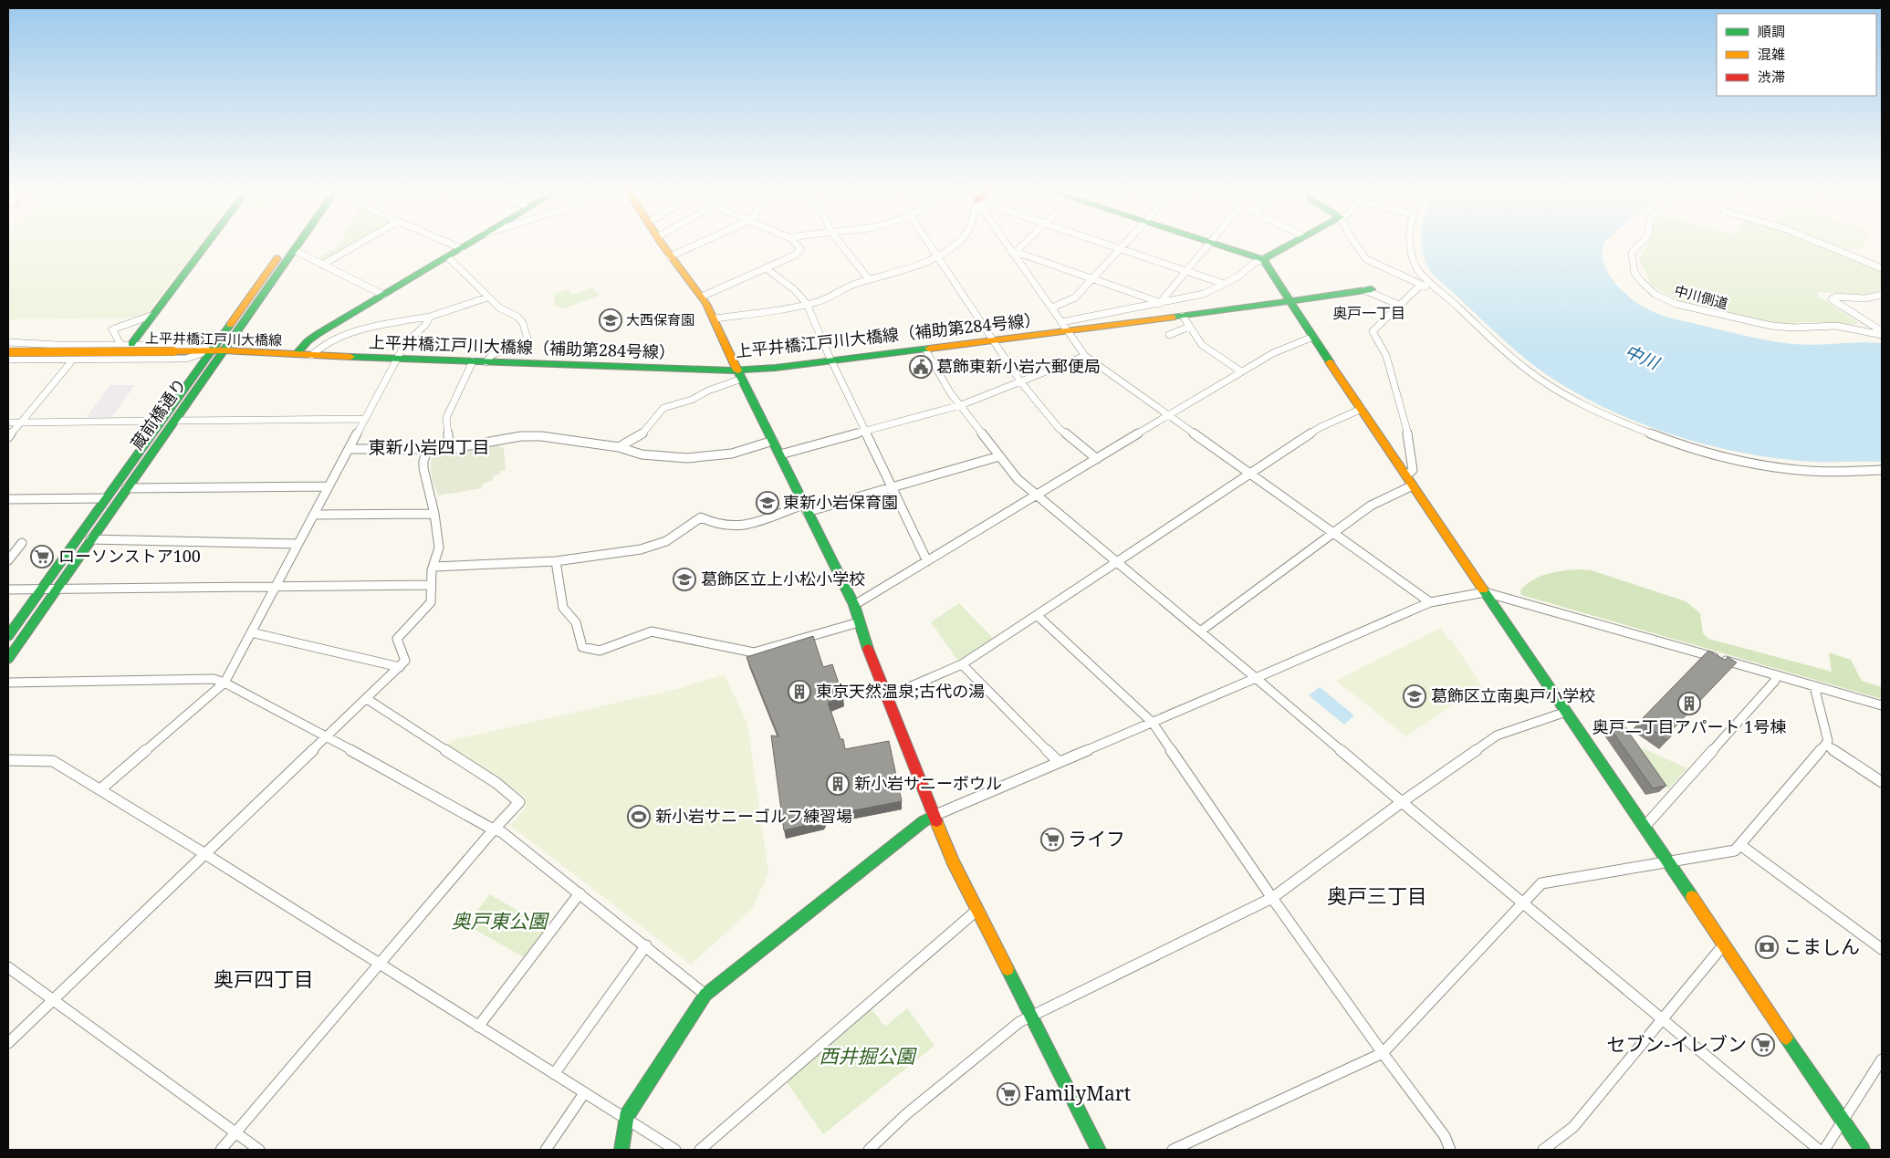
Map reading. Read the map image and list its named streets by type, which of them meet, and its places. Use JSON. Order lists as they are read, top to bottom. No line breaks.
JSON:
{"streets":{"street":["中川側道","上平井橋江戸川大橋線（補助第284号線）","上平井橋江戸川大橋線","蔵前橋通り"]},"crossings":[["上平井橋江戸川大橋線（補助第284号線）","上平井橋江戸川大橋線"],["上平井橋江戸川大橋線","蔵前橋通り"]],"districts":["奥戸一丁目","東新小岩四丁目","奥戸三丁目","奥戸四丁目"],"water":["中川"],"parks":["奥戸東公園","西井掘公園"],"places":{"school or university":["大西保育園","東新小岩保育園","葛飾区立上小松小学校","葛飾区立南奥戸小学校"],"public building":["葛飾東新小岩六郵便局"],"supermarket":["ローソンストア100","ライフ","セブン-イレブン","FamilyMart"],"building":["東京天然温泉;古代の湯","奥戸二丁目アパート 1号棟","新小岩サニーボウル"],"sports":["新小岩サニーゴルフ練習場"],"bank":["こましん"]},"legend":["順調","混雑","渋滞"]}
